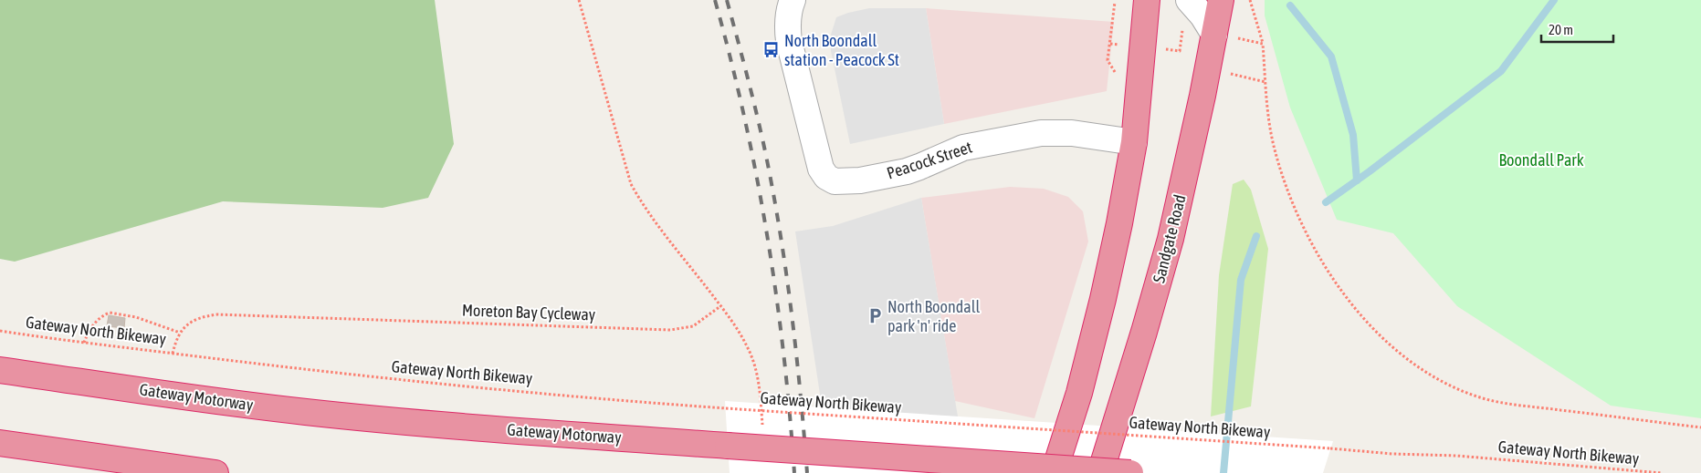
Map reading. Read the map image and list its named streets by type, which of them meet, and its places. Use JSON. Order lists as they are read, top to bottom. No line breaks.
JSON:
{"streets":{"highway":["Sandgate Road","Gateway Motorway"],"street":["Peacock Street"],"path":["Moreton Bay Cycleway","Gateway North Bikeway"]},"crossings":[["Moreton Bay Cycleway","Gateway North Bikeway"]],"parks":["Boondall Park"],"places":{"bus stop":["North Boondall station - Peacock St"],"parking":["North Boondall park 'n' ride"]},"scale_bar":"20 m"}
